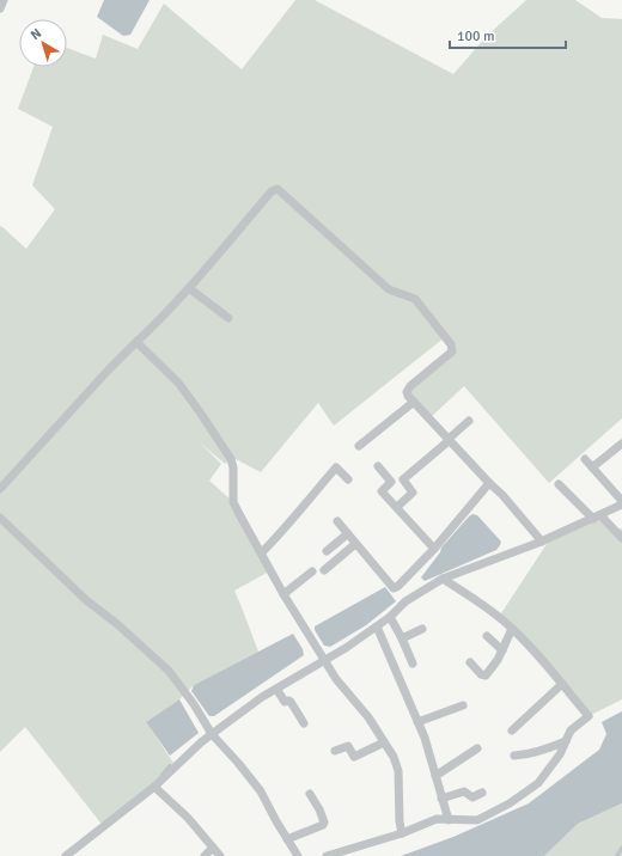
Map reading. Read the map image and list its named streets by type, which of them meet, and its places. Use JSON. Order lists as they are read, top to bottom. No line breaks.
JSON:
{"scale_bar":"100 m","north":"top left"}
